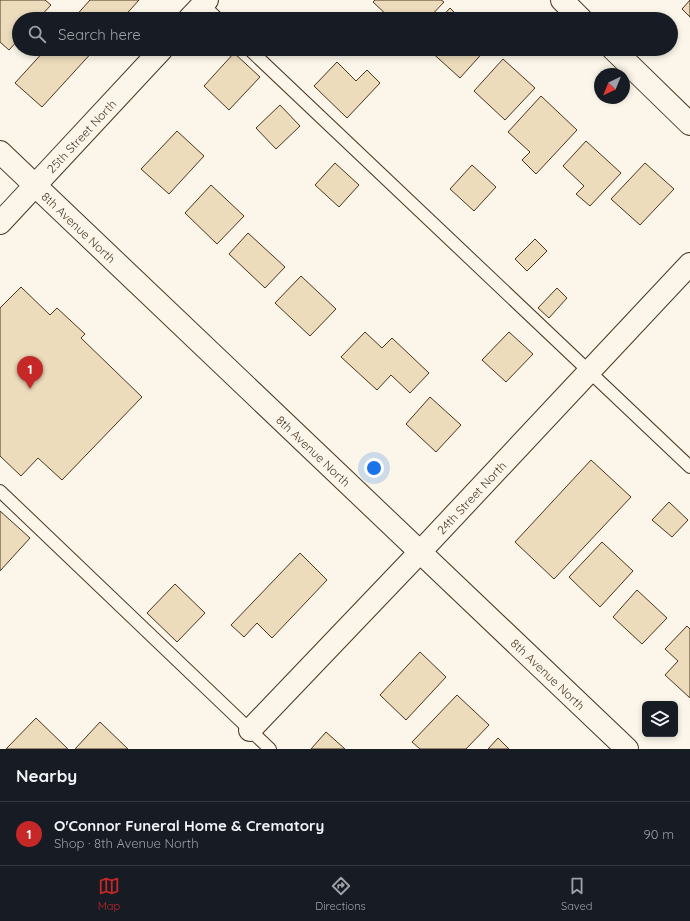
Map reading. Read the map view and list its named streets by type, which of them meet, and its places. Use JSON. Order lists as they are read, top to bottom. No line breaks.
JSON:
{"streets":{"street":["25th Street North","8th Avenue North","24th Street North"]},"crossings":[["25th Street North","8th Avenue North"],["8th Avenue North","24th Street North"]],"north":"bottom left","page":{"search":"Search here","pins":"1","heading":"Nearby","list":[{"mark":"1","name":"O'Connor Funeral Home & Crematory","note":"Shop · 8th Avenue North","value":"90 m"}],"nav":["Map","Directions","Saved"]}}
